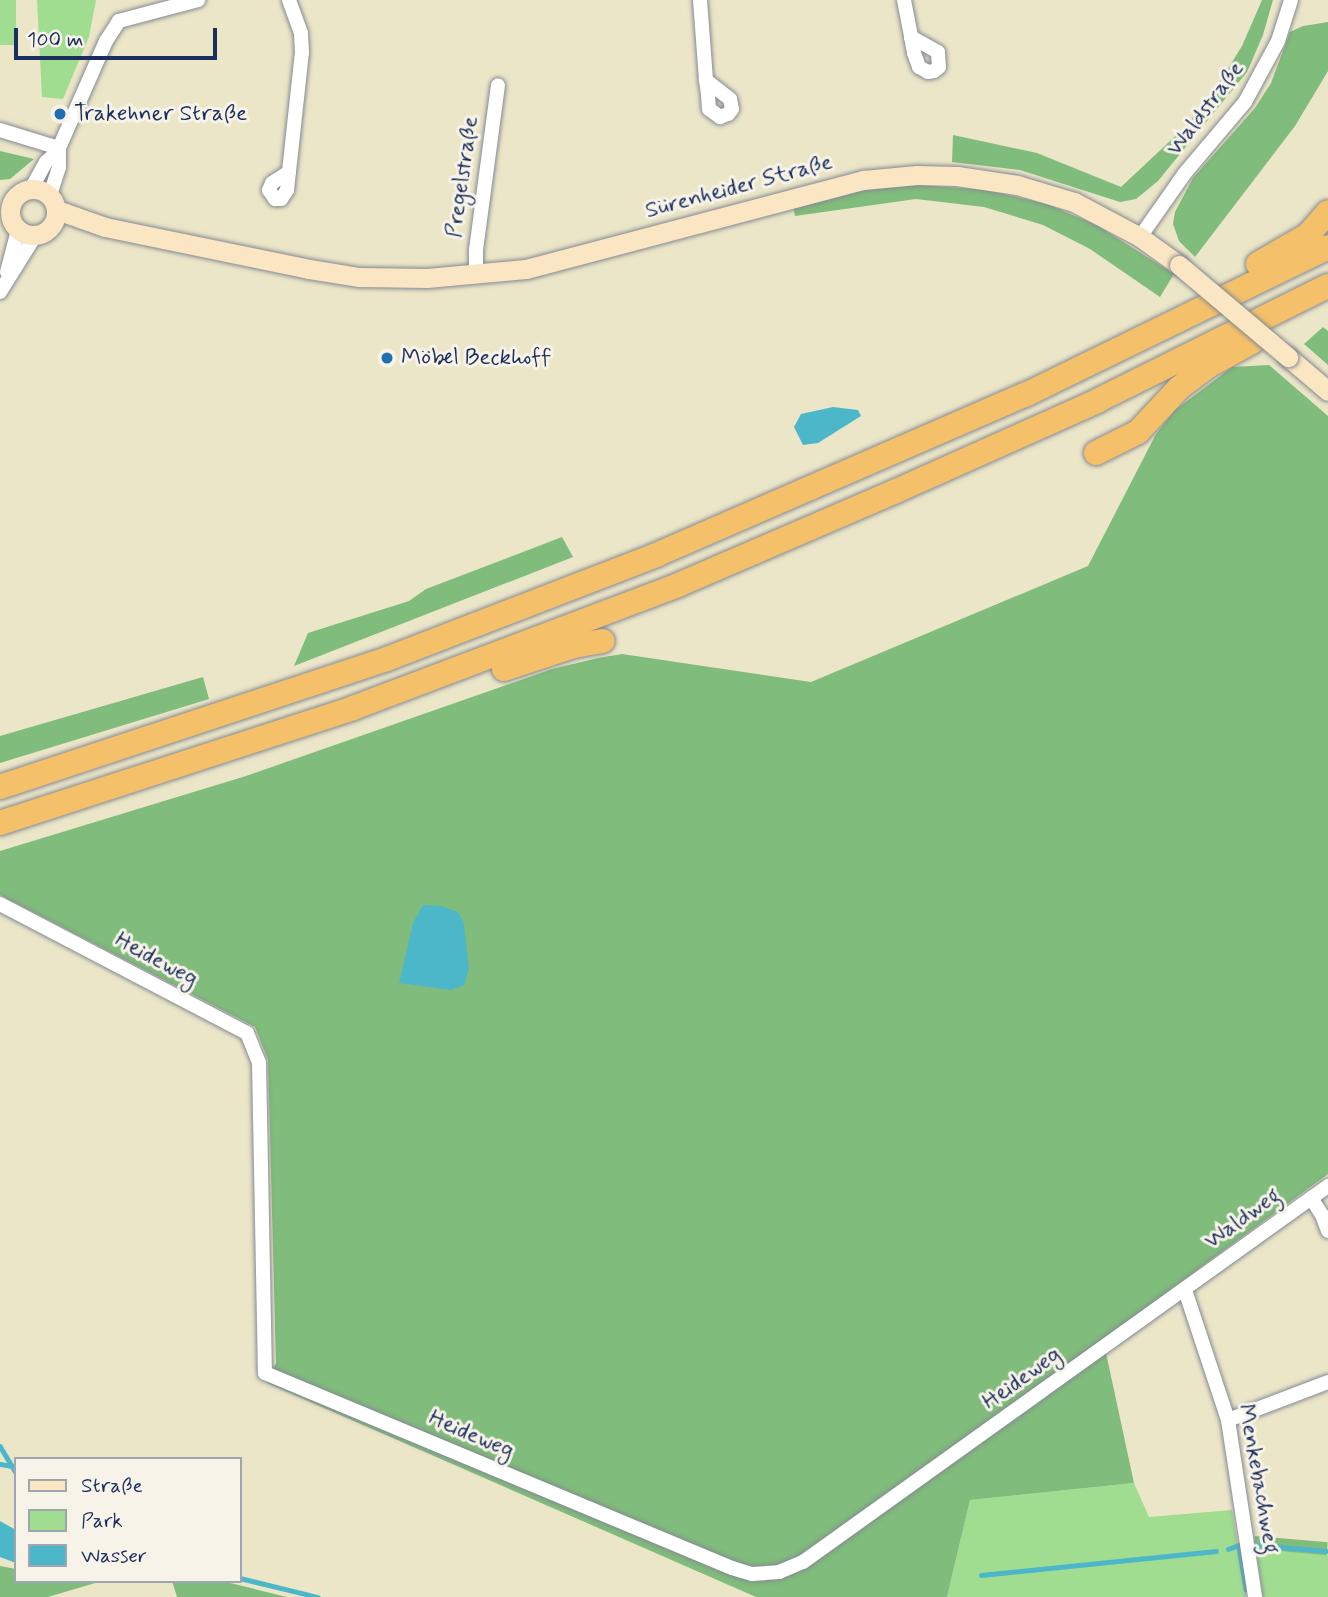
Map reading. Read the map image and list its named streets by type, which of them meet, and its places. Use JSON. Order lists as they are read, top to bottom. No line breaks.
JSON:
{"streets":{"main road":["Sürenheider Straße"],"street":["Waldstraße","Pregelstraße","Heideweg","Waldweg","Menkebachweg"]},"crossings":[["Waldstraße","Sürenheider Straße"],["Pregelstraße","Sürenheider Straße"],["Heideweg","Waldweg"],["Heideweg","Menkebachweg"],["Waldweg","Menkebachweg"]],"places":["Trakehner Straße","Möbel Beckhoff"],"legend":["Straße","Park","Wasser"],"scale_bar":"100 m"}
